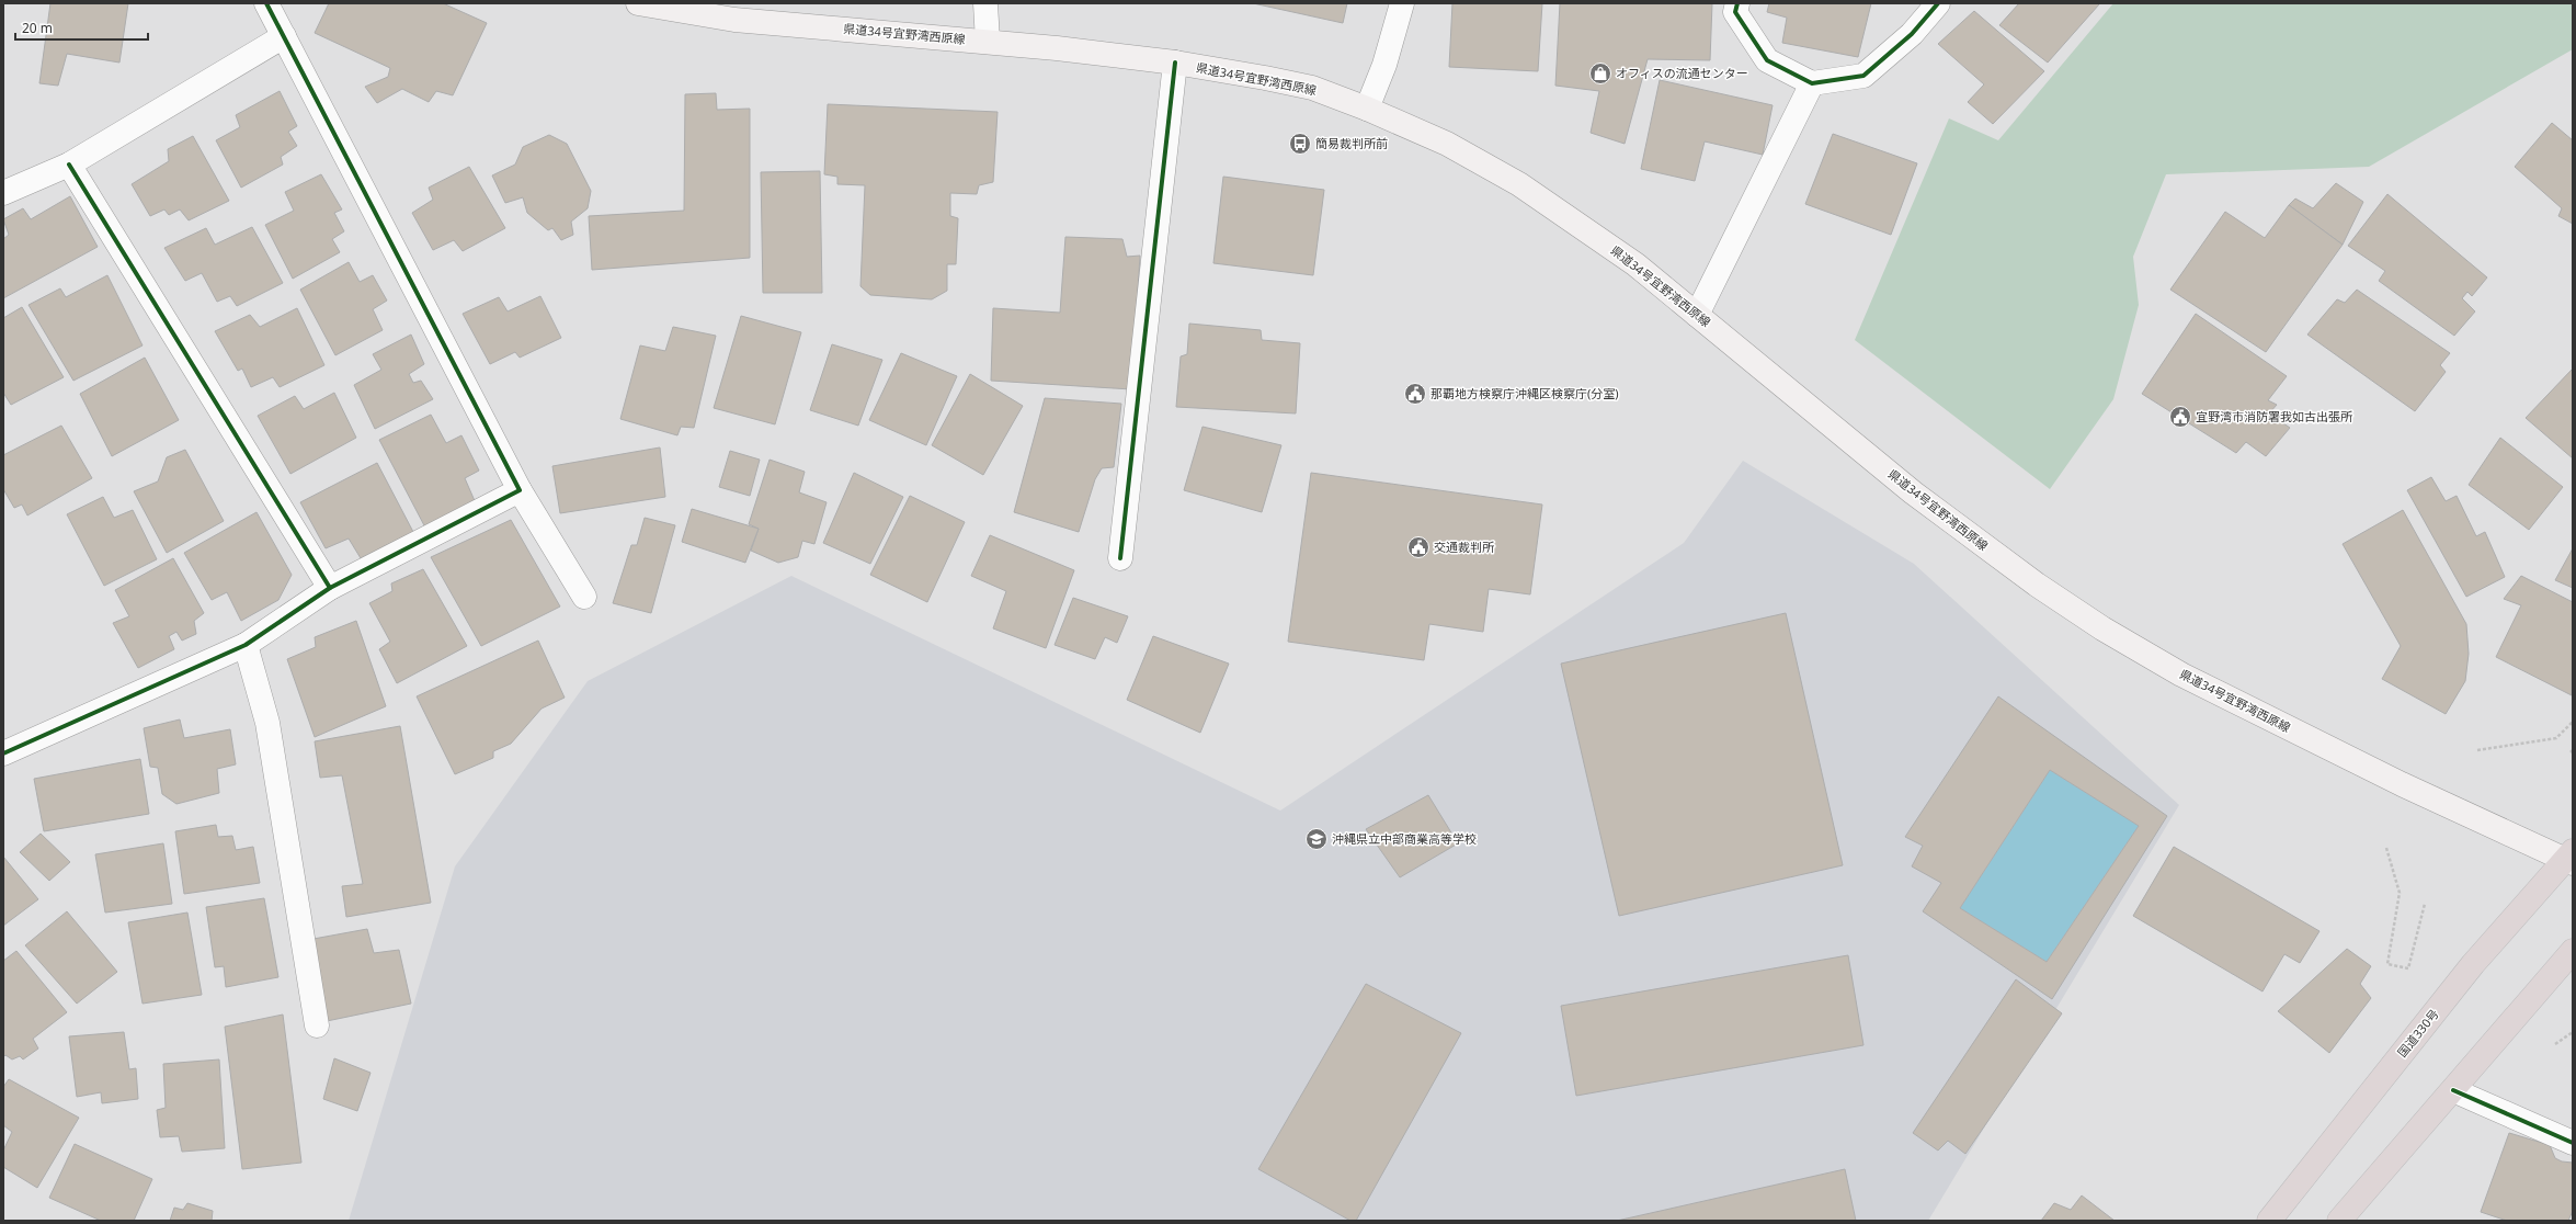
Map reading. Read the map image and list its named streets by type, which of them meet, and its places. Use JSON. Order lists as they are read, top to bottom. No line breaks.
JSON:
{"streets":{"highway":["国道330号"],"main road":["県道34号宜野湾西原線"]},"crossings":[["県道34号宜野湾西原線","国道330号"]],"places":{"shop":["オフィスの流通センター"],"bus stop":["簡易裁判所前"],"public building":["那覇地方検察庁沖縄区検察庁(分室)","宜野湾市消防署我如古出張所","交通裁判所"],"school or university":["沖縄県立中部商業高等学校"]},"scale_bar":"20 m"}
